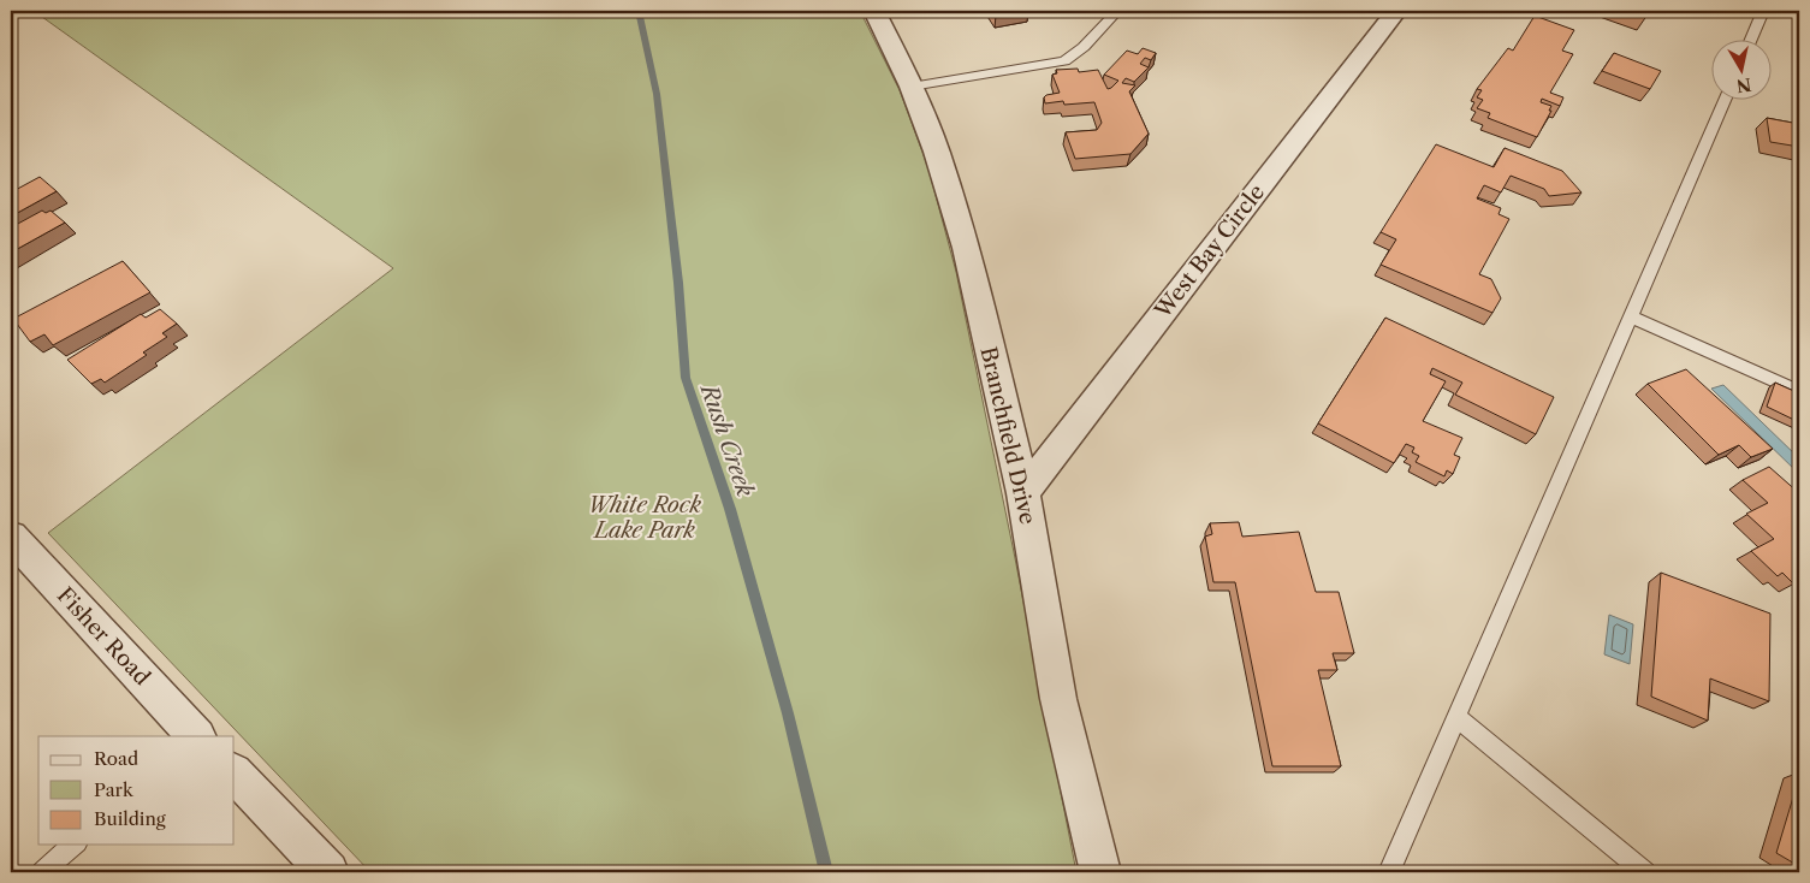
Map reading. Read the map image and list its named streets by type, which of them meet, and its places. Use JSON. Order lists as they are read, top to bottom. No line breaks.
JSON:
{"streets":{"street":["West Bay Circle","Branchfield Drive","Fisher Road"]},"crossings":[["West Bay Circle","Branchfield Drive"]],"water":["Rush Creek"],"parks":["White Rock Lake Park"],"legend":["Road","Park","Building"],"north":"bottom"}
